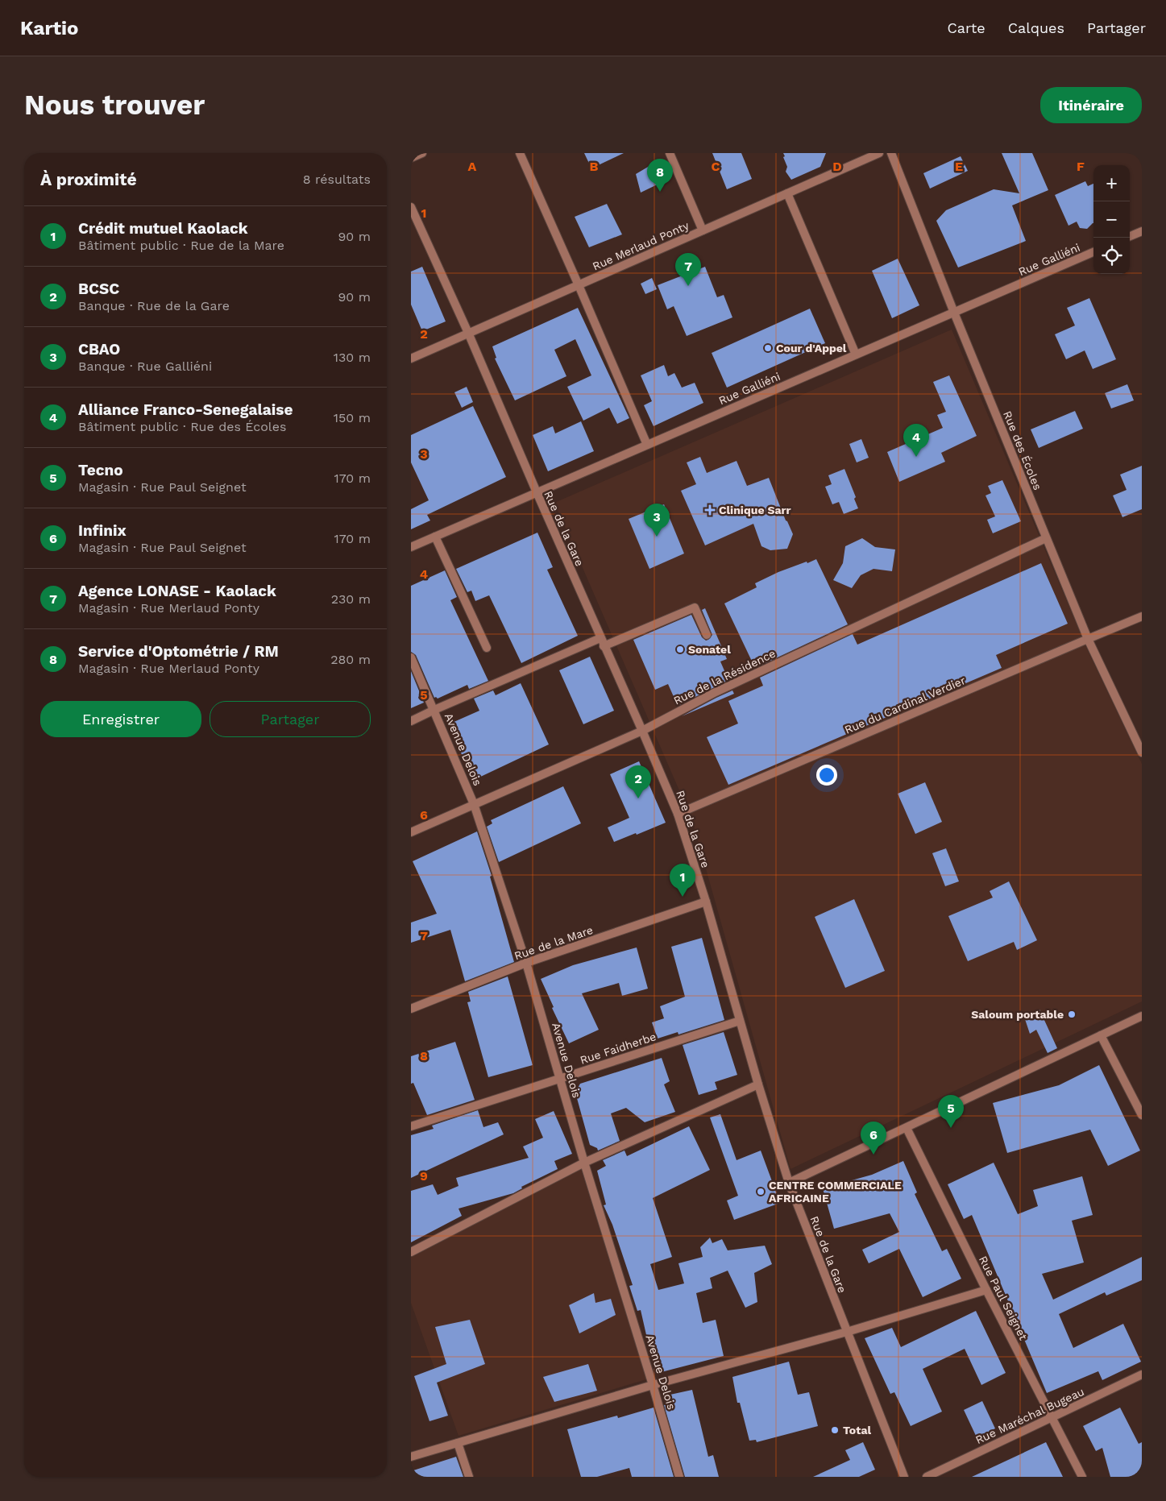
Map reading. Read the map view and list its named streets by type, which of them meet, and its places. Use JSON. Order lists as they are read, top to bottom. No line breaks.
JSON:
{"streets":{"street":["Rue Merlaud Ponty","Rue Galliéni","Rue des Écoles","Rue de la Gare","Rue de la Résidence","Rue du Cardinal Verdier","Avenue Delois","Rue de la Mare","Rue Faidherbe","Rue Paul Seignet","Rue Maréchal Bugeau"]},"crossings":[["Rue Merlaud Ponty","Rue de la Gare"],["Rue Galliéni","Rue des Écoles"],["Rue Galliéni","Rue de la Gare"],["Rue des Écoles","Rue de la Résidence"],["Rue des Écoles","Rue du Cardinal Verdier"],["Rue de la Gare","Rue de la Résidence"],["Rue de la Gare","Rue du Cardinal Verdier"],["Rue de la Gare","Rue de la Mare"],["Rue de la Gare","Rue Faidherbe"],["Rue de la Résidence","Avenue Delois"],["Avenue Delois","Rue de la Mare"],["Avenue Delois","Rue Faidherbe"],["Rue Paul Seignet","Rue Maréchal Bugeau"]],"places":{"other":["Cour d'Appel","Sonatel","Saloum portable","CENTRE COMMERCIALE AFRICAINE","Total"],"health":["Clinique Sarr"]},"page":{"header":"Kartio","nav":["Carte","Calques","Partager"],"buttons":["Itinéraire",["Enregistrer","Partager"]],"title":"Nous trouver","heading":["À proximité","8 résultats"],"pins":["8","7","4","3","2","1","5","6"],"map_buttons":["+","−"],"list":[{"mark":"1","name":"Crédit mutuel Kaolack","note":"Bâtiment public · Rue de la Mare","value":"90 m"},{"mark":"2","name":"BCSC","note":"Banque · Rue de la Gare","value":"90 m"},{"mark":"3","name":"CBAO","note":"Banque · Rue Galliéni","value":"130 m"},{"mark":"4","name":"Alliance Franco-Senegalaise","note":"Bâtiment public · Rue des Écoles","value":"150 m"},{"mark":"5","name":"Tecno","note":"Magasin · Rue Paul Seignet","value":"170 m"},{"mark":"6","name":"Infinix","note":"Magasin · Rue Paul Seignet","value":"170 m"},{"mark":"7","name":"Agence LONASE - Kaolack","note":"Magasin · Rue Merlaud Ponty","value":"230 m"},{"mark":"8","name":"Service d'Optométrie / RM","note":"Magasin · Rue Merlaud Ponty","value":"280 m"}]},"grid":{"columns":["A","B","C","D","E","F"],"rows":["1","2","3","4","5","6","7","8","9"]}}
